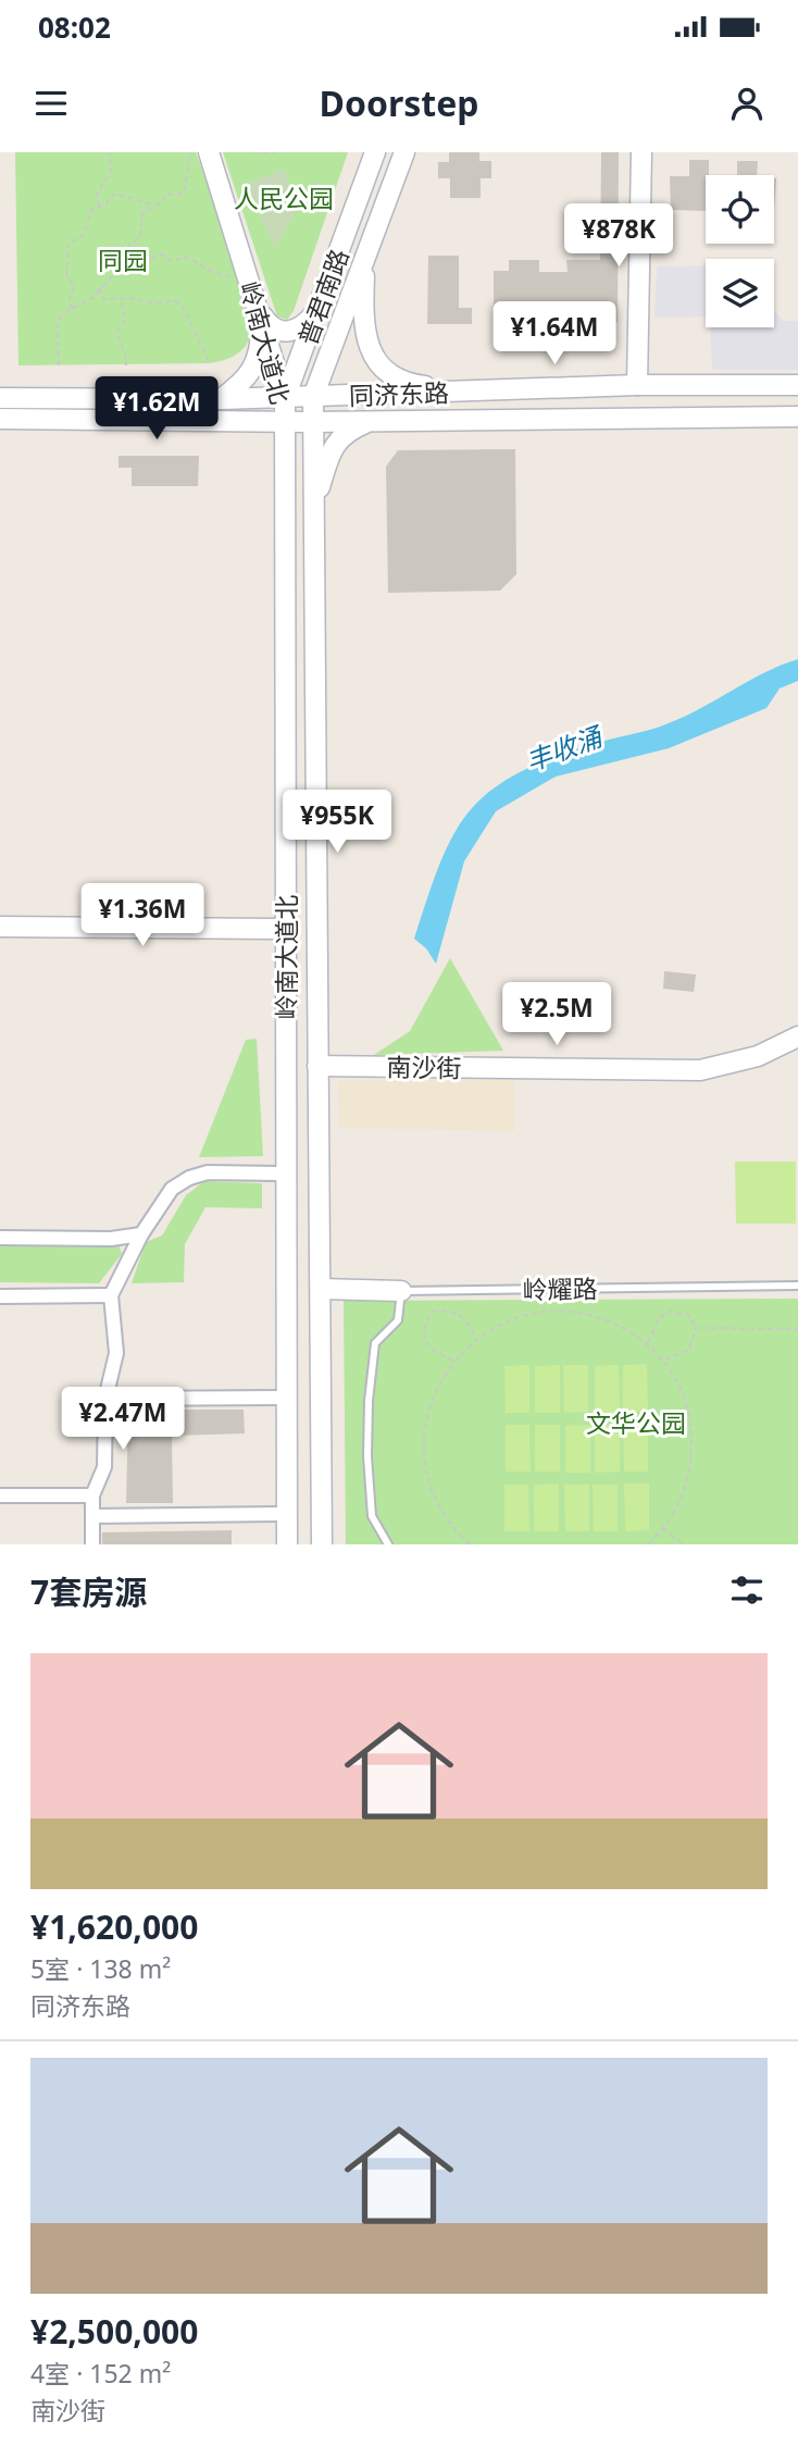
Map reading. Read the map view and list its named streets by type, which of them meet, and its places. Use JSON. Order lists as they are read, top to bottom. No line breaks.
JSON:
{"streets":{"main road":["普君南路","岭南大道北","同济东路","南沙街","岭耀路"]},"crossings":[["普君南路","岭南大道北"],["普君南路","同济东路"],["岭南大道北","同济东路"],["岭南大道北","南沙街"],["岭南大道北","岭耀路"]],"water":["丰收涌"],"parks":["人民公园","同园","文华公园"],"page":{"status":"08:02","header":"Doorstep","price":["¥878K","¥1.64M","¥1.62M","¥955K","¥1.36M","¥2.5M","¥2.47M"],"heading":"7套房源","list":[{"name":"¥1,620,000","note":"5室 · 138 m² · 同济东路"},{"name":"¥2,500,000","note":"4室 · 152 m² · 南沙街"}]}}
